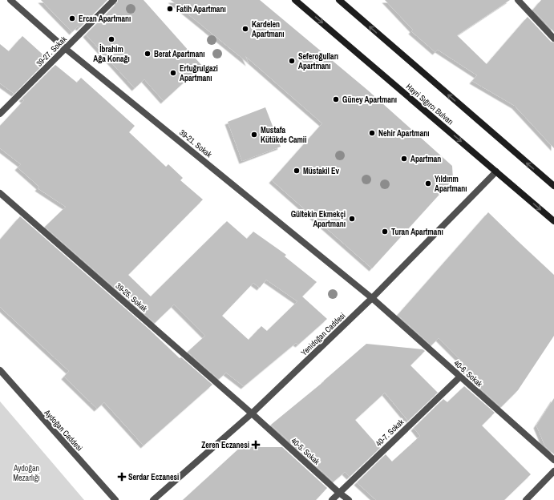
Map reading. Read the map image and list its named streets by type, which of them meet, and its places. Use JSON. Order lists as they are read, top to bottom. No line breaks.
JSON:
{"streets":{"main road":["Hayri Sığırcı Bulvarı"],"street":["39-27. Sokak","39-21. Sokak","39-25. Sokak","Yenidoğan Caddesi","40-6. Sokak","Aydoğan Caddesi","40-7. Sokak","40-5. Sokak"]},"crossings":[["39-27. Sokak","39-21. Sokak"],["Hayri Sığırcı Bulvarı","Yenidoğan Caddesi"],["39-21. Sokak","Yenidoğan Caddesi"],["39-21. Sokak","40-6. Sokak"],["39-25. Sokak","Yenidoğan Caddesi"],["39-25. Sokak","40-5. Sokak"],["Yenidoğan Caddesi","40-6. Sokak"],["Yenidoğan Caddesi","40-5. Sokak"],["40-6. Sokak","40-7. Sokak"],["40-7. Sokak","40-5. Sokak"]],"parks":["Aydoğan Mezarlığı"],"places":{"other":["Fatih Apartmanı","Ercan Apartmanı","Kardelen Apartmanı","İbrahim Ağa Konağı","Berat Apartmanı","Seferoğulları Apartmanı","Ertuğrulgazi Apartmanı","Güney Apartmanı","Nehir Apartmanı","Mustafa Kütükde Camii","Apartman","Müstakil Ev","Yıldırım Apartmanı","Gültekin Ekmekçi Apartmanı","Turan Apartmanı"],"health":["Zeren Eczanesi","Serdar Eczanesi"]}}
